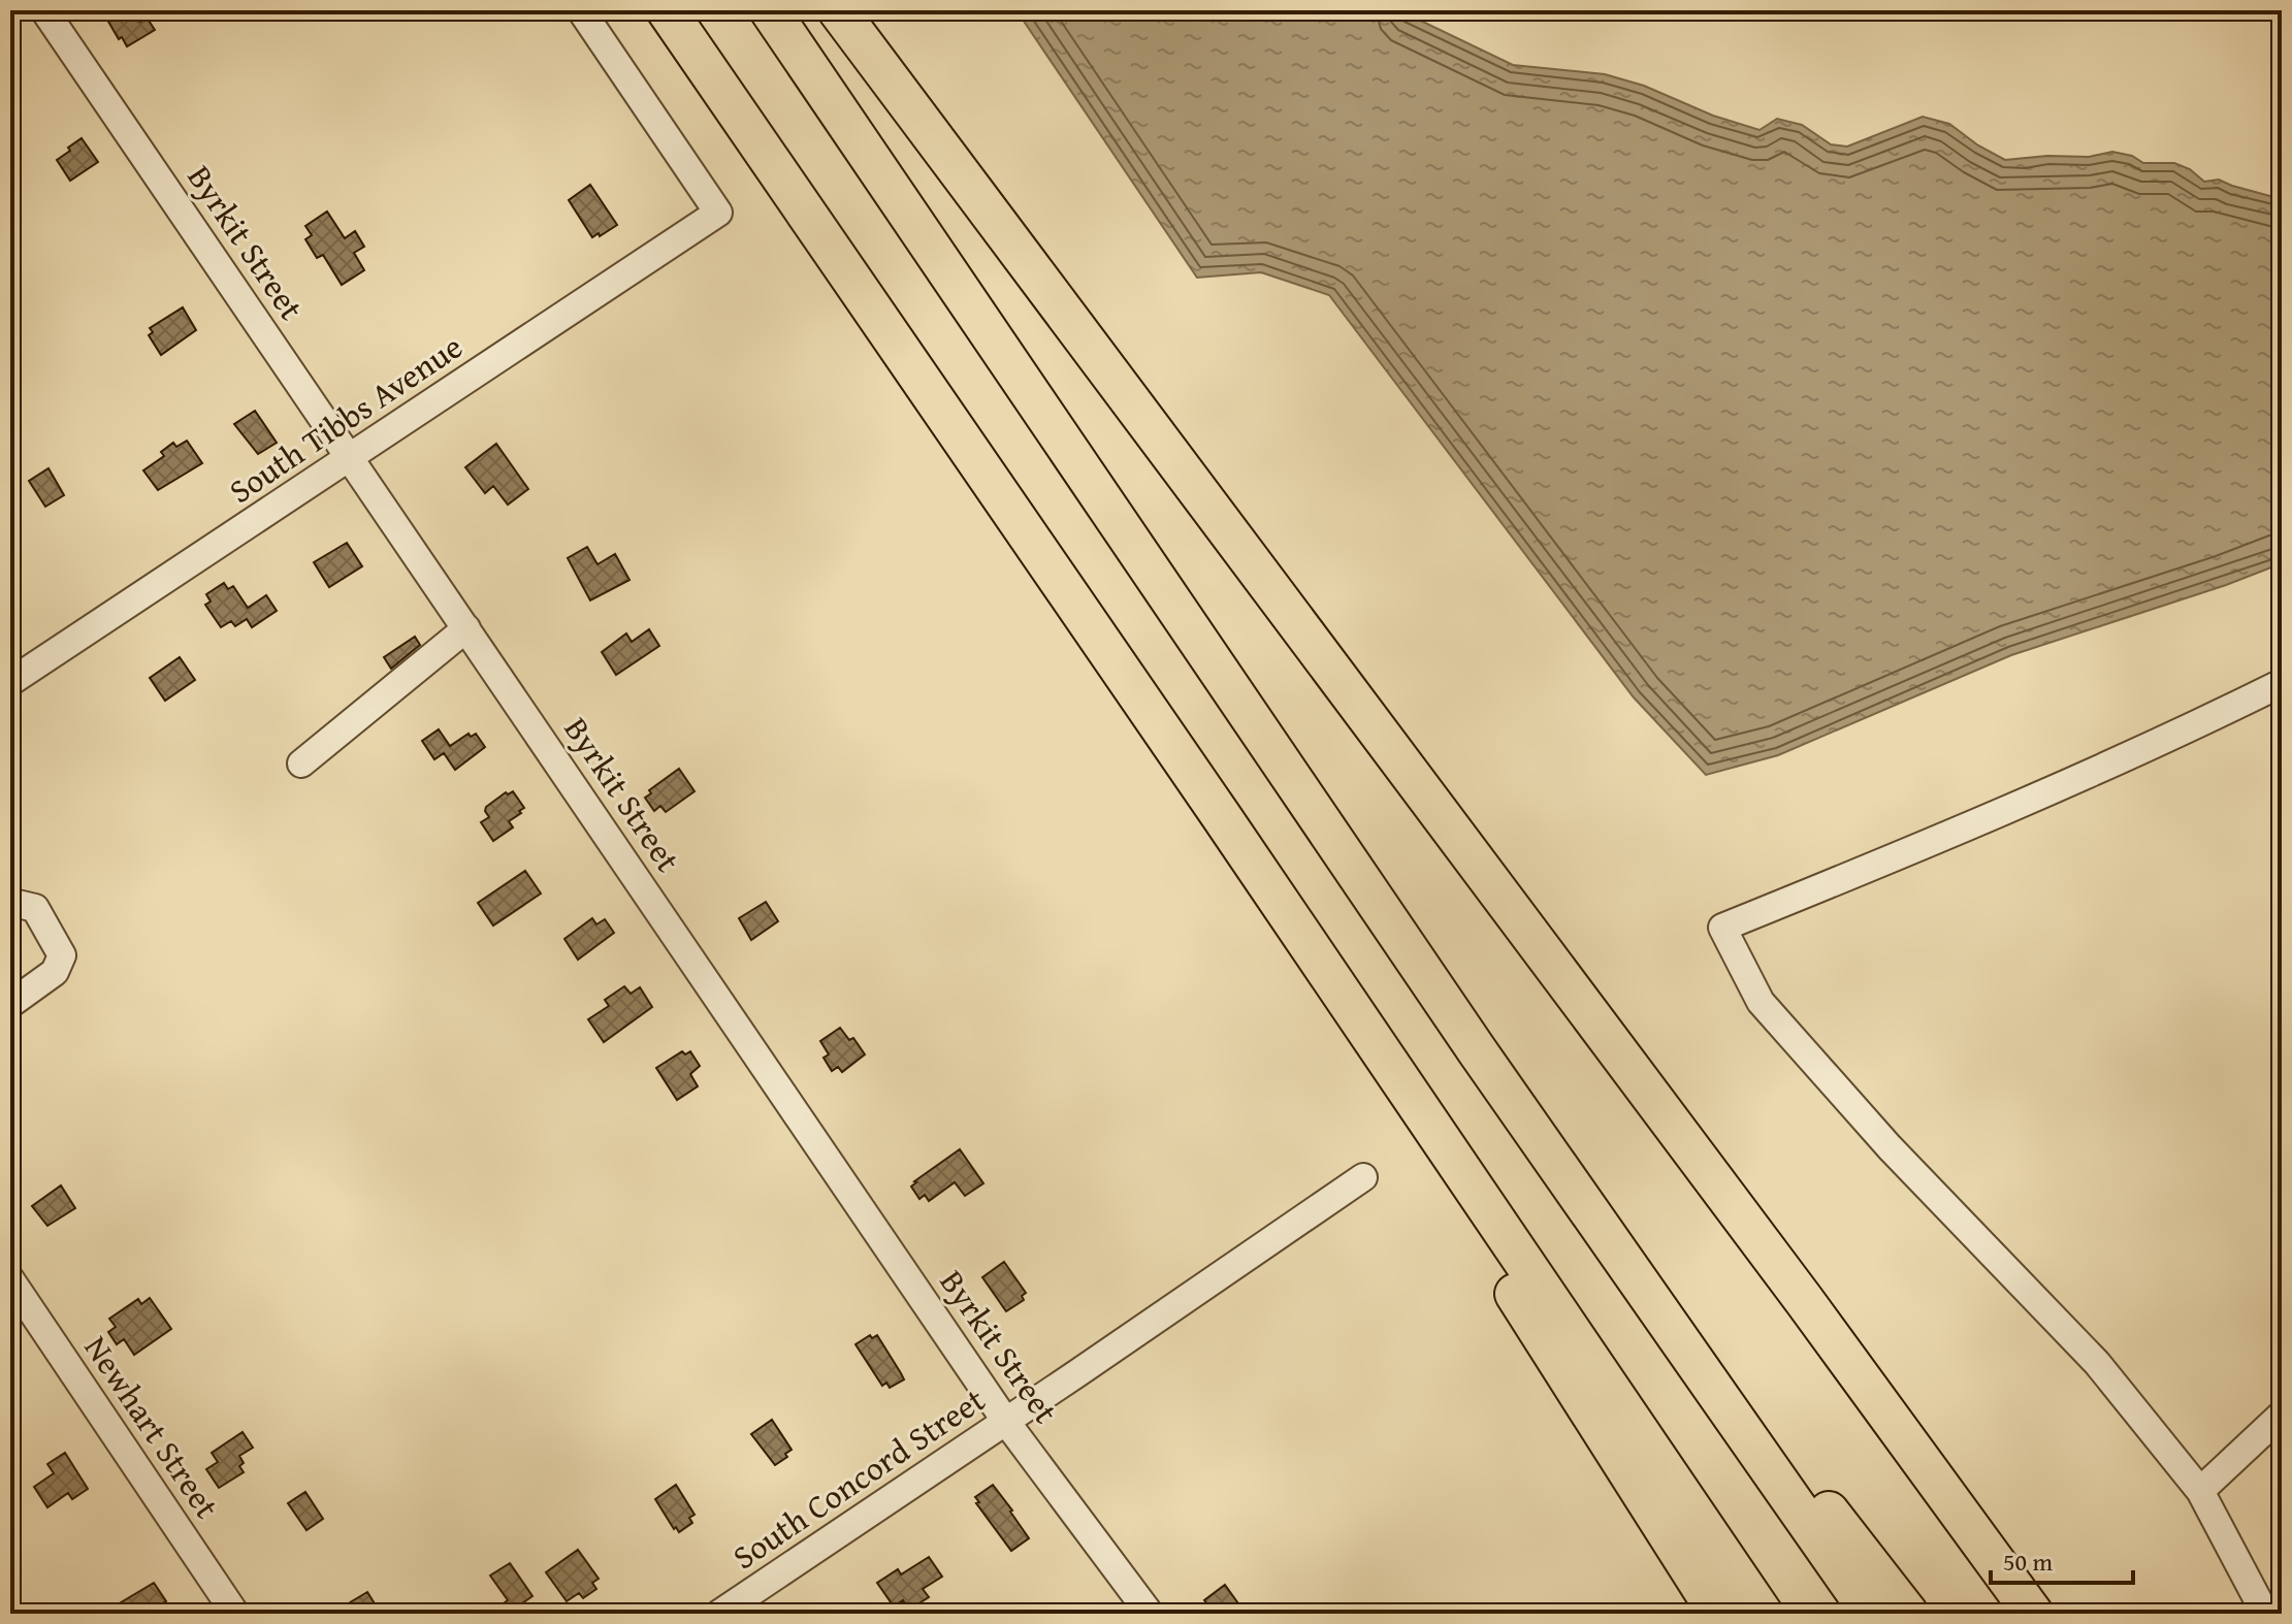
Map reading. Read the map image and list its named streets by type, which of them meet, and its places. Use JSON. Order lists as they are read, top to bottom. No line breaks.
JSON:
{"streets":{"street":["Byrkit Street","South Tibbs Avenue","Newhart Street","South Concord Street"]},"crossings":[["Byrkit Street","South Tibbs Avenue"],["Byrkit Street","South Concord Street"]],"scale_bar":"50 m"}
